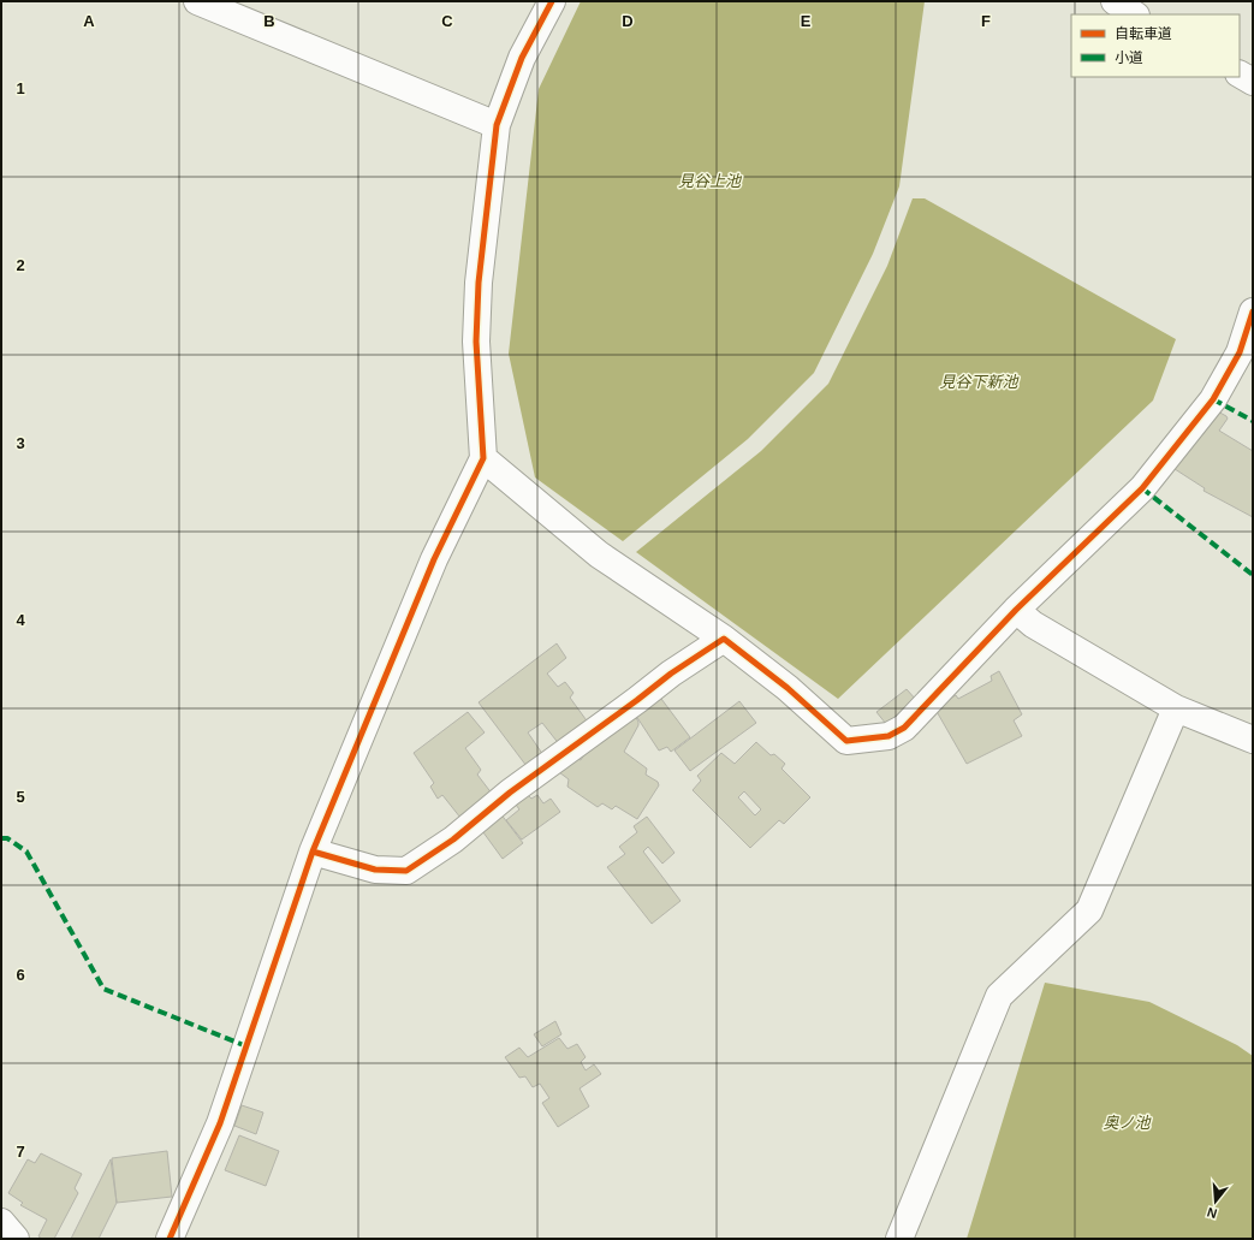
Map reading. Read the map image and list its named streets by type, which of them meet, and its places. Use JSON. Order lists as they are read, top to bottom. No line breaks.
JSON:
{"water":["見谷上池","見谷下新池","奥ノ池"],"legend":["自転車道","小道"],"north":"bottom","grid":{"columns":["A","B","C","D","E","F"],"rows":["1","2","3","4","5","6","7"]}}
